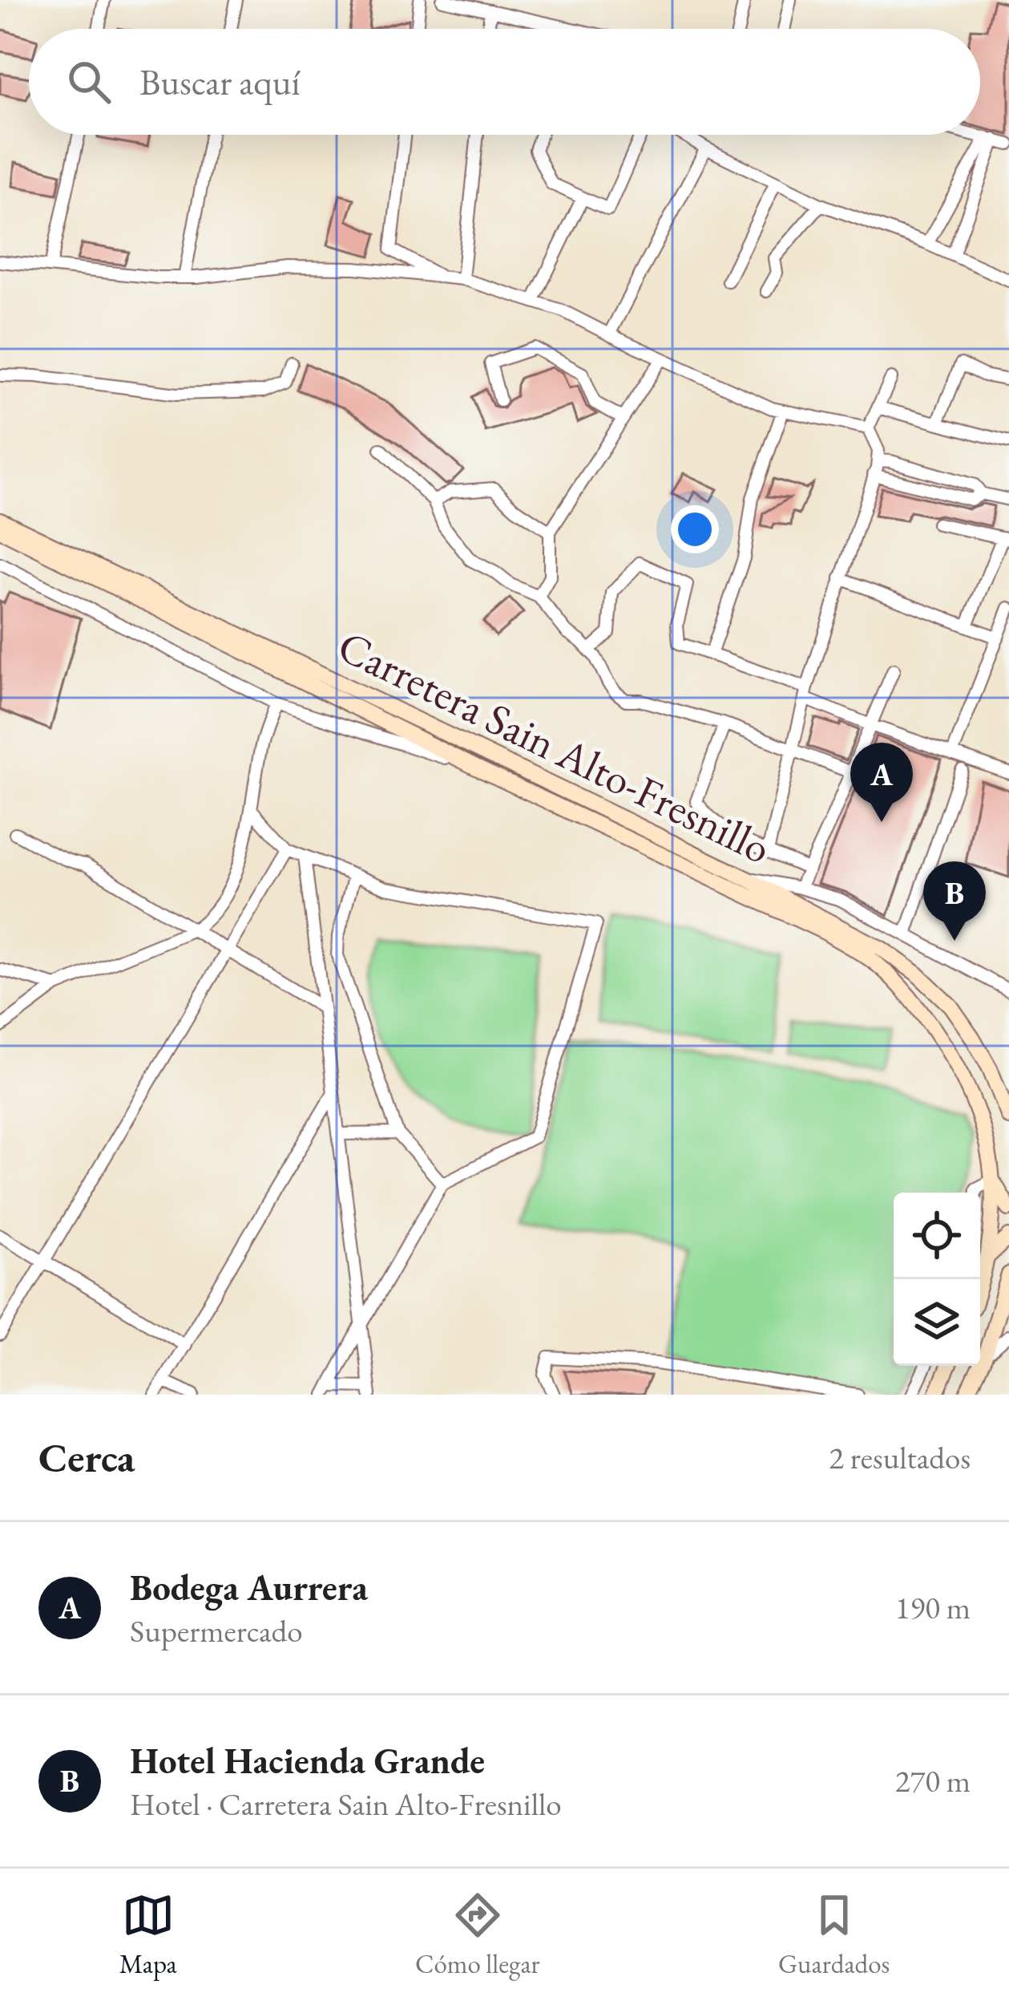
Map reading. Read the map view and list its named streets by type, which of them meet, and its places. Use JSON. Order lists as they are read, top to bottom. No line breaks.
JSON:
{"streets":{"main road":["Carretera Sain Alto-Fresnillo"]},"page":{"search":"Buscar aquí","pins":["A","B"],"heading":["Cerca","2 resultados"],"list":[{"mark":"A","name":"Bodega Aurrera","note":"Supermercado","value":"190 m"},{"mark":"B","name":"Hotel Hacienda Grande","note":"Hotel · Carretera Sain Alto-Fresnillo","value":"270 m"}],"nav":["Mapa","Cómo llegar","Guardados"]}}
